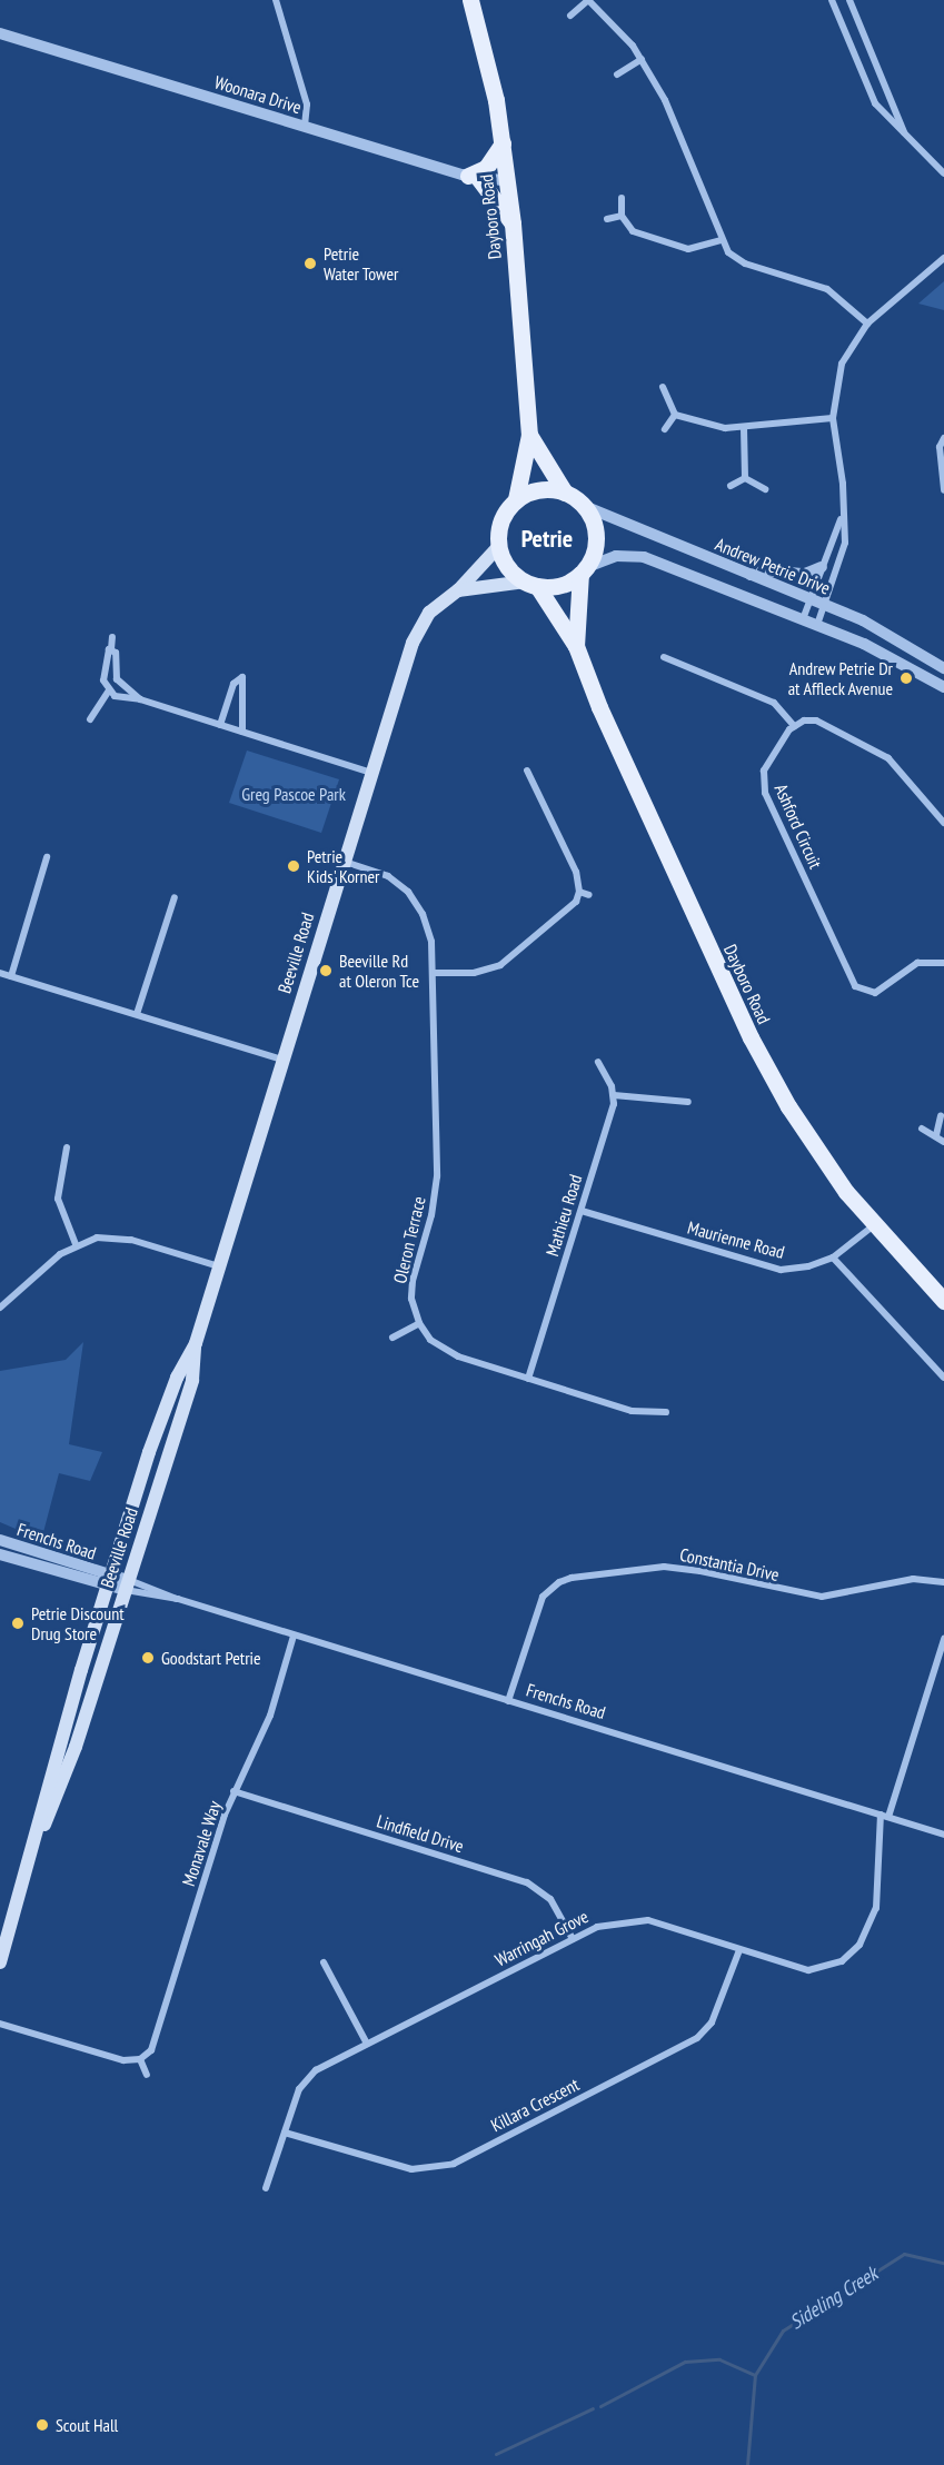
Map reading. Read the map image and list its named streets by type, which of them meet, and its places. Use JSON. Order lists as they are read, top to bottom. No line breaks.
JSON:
{"streets":{"main road":["Dayboro Road","Beeville Road"],"street":["Woonara Drive","Andrew Petrie Drive","Ashford Circuit","Mathieu Road","Oleron Terrace","Maurienne Road","Frenchs Road","Constantia Drive","Lindfield Drive","Monavale Way","Warringah Grove","Killara Crescent"]},"crossings":[["Woonara Drive","Dayboro Road"],["Dayboro Road","Andrew Petrie Drive"],["Dayboro Road","Beeville Road"],["Dayboro Road","Maurienne Road"],["Andrew Petrie Drive","Beeville Road"],["Beeville Road","Oleron Terrace"],["Beeville Road","Frenchs Road"],["Mathieu Road","Maurienne Road"],["Frenchs Road","Constantia Drive"],["Frenchs Road","Monavale Way"],["Frenchs Road","Warringah Grove"],["Lindfield Drive","Monavale Way"],["Lindfield Drive","Warringah Grove"],["Warringah Grove","Killara Crescent"]],"districts":["Petrie"],"water":["Sideling Creek"],"parks":["Greg Pascoe Park"],"places":["Petrie Water Tower","Andrew Petrie Dr at Affleck Avenue","Petrie Kids' Korner","Beeville Rd at Oleron Tce","Petrie Discount Drug Store","Goodstart Petrie","Scout Hall"]}
